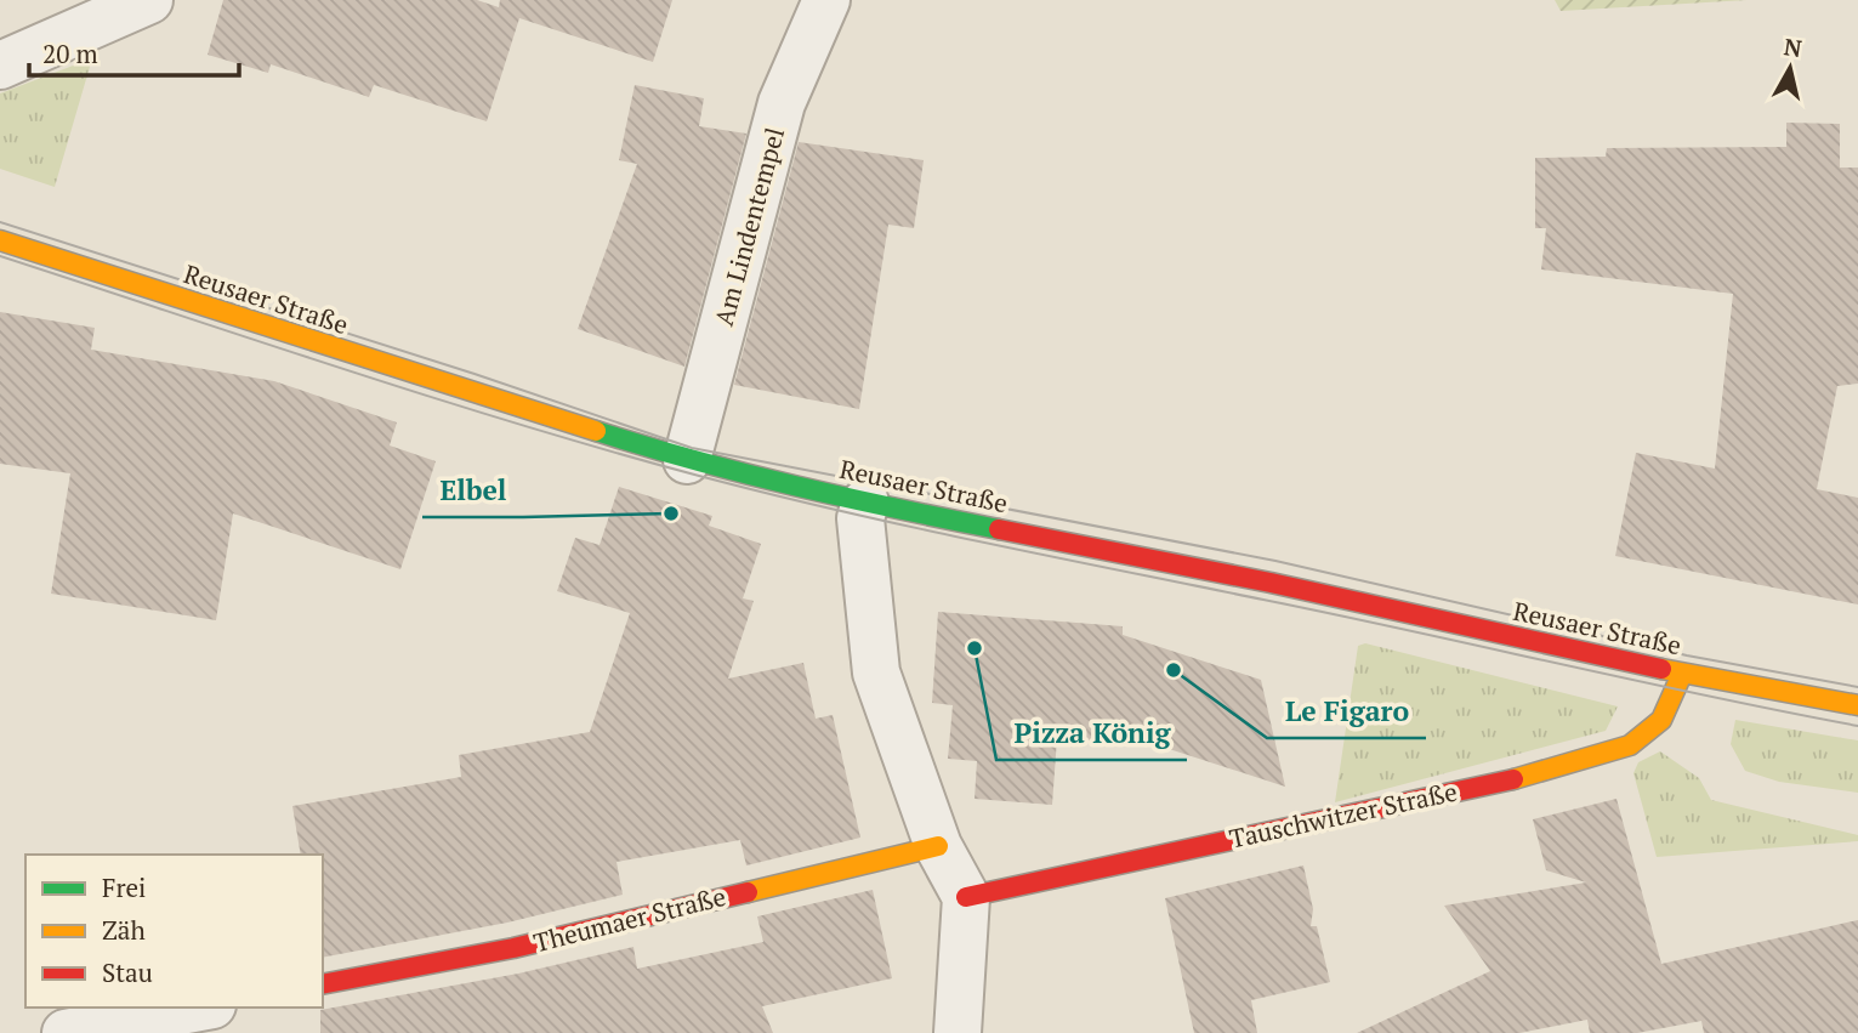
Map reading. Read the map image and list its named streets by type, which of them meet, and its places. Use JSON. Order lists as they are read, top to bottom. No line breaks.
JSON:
{"streets":{"street":["Am Lindentempel","Reusaer Straße","Tauschwitzer Straße","Theumaer Straße"]},"crossings":[["Am Lindentempel","Reusaer Straße"],["Reusaer Straße","Tauschwitzer Straße"]],"places":["Elbel","Pizza König","Le Figaro"],"legend":["Frei","Zäh","Stau"],"scale_bar":"20 m","north":"top"}
